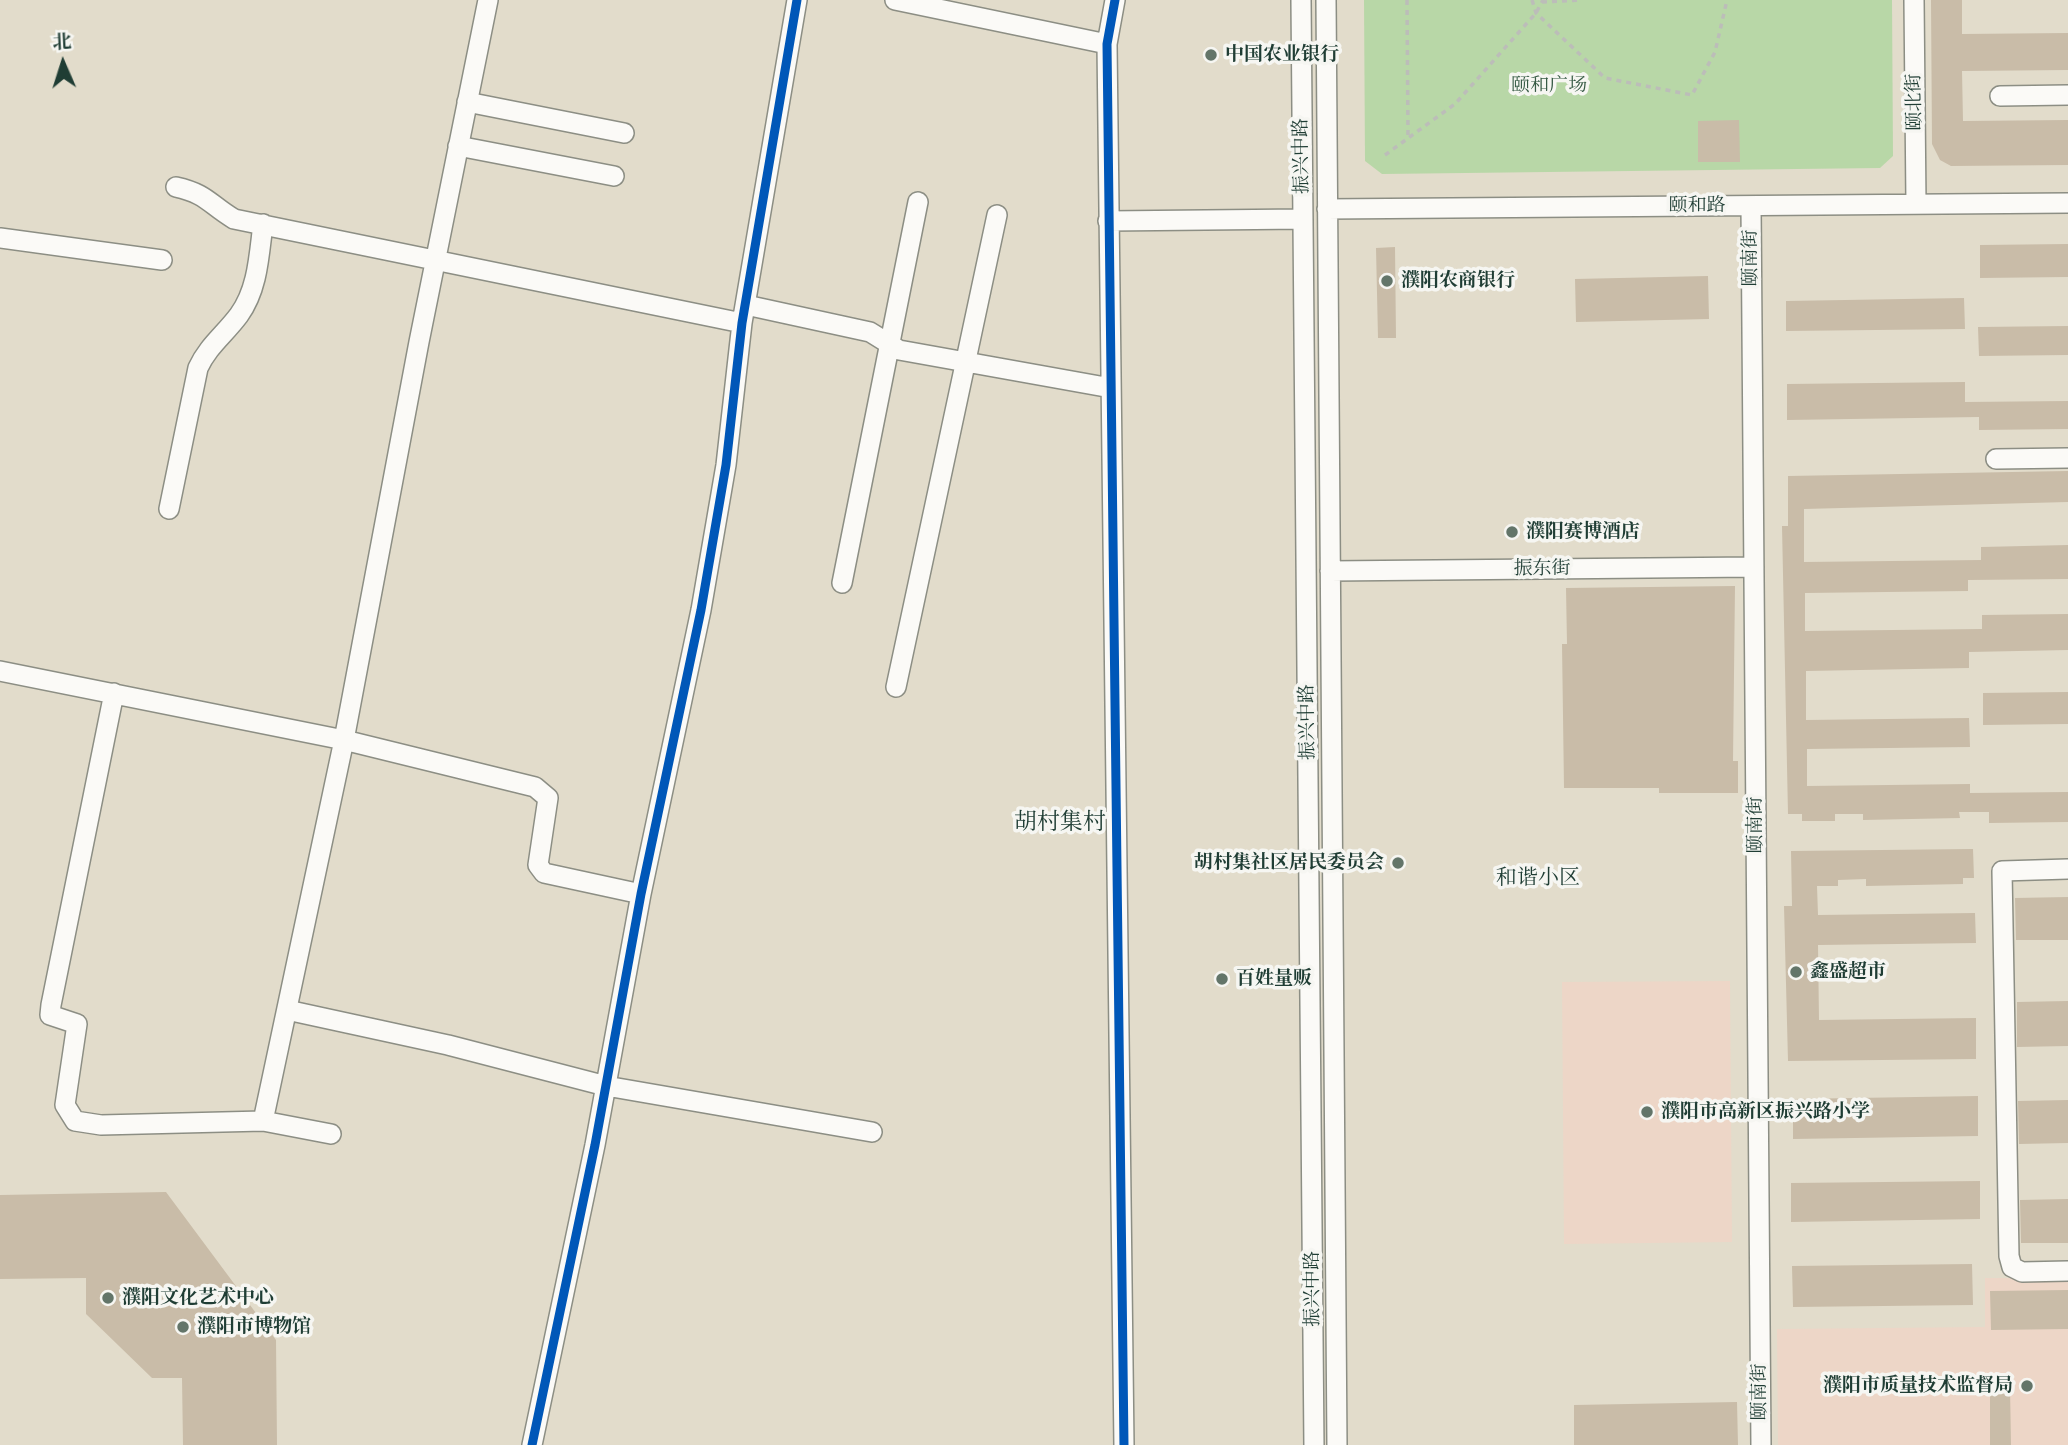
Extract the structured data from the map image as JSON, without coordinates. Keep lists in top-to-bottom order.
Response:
{
  "streets": {
    "street": [
      "颐北街",
      "振兴中路",
      "颐和路",
      "颐南街",
      "振东街"
    ]
  },
  "crossings": [
    ["颐北街", "颐和路"],
    ["振兴中路", "颐和路"],
    ["振兴中路", "振东街"],
    ["颐和路", "颐南街"],
    ["颐南街", "振东街"]
  ],
  "districts": ["胡村集村", "和谐小区"],
  "parks": ["颐和广场"],
  "places": [
    "中国农业银行",
    "濮阳农商银行",
    "濮阳赛博酒店",
    "胡村集社区居民委员会",
    "鑫盛超市",
    "百姓量贩",
    "濮阳市高新区振兴路小学",
    "濮阳文化艺术中心",
    "濮阳市博物馆",
    "濮阳市质量技术监督局"
  ],
  "north": "top"
}
